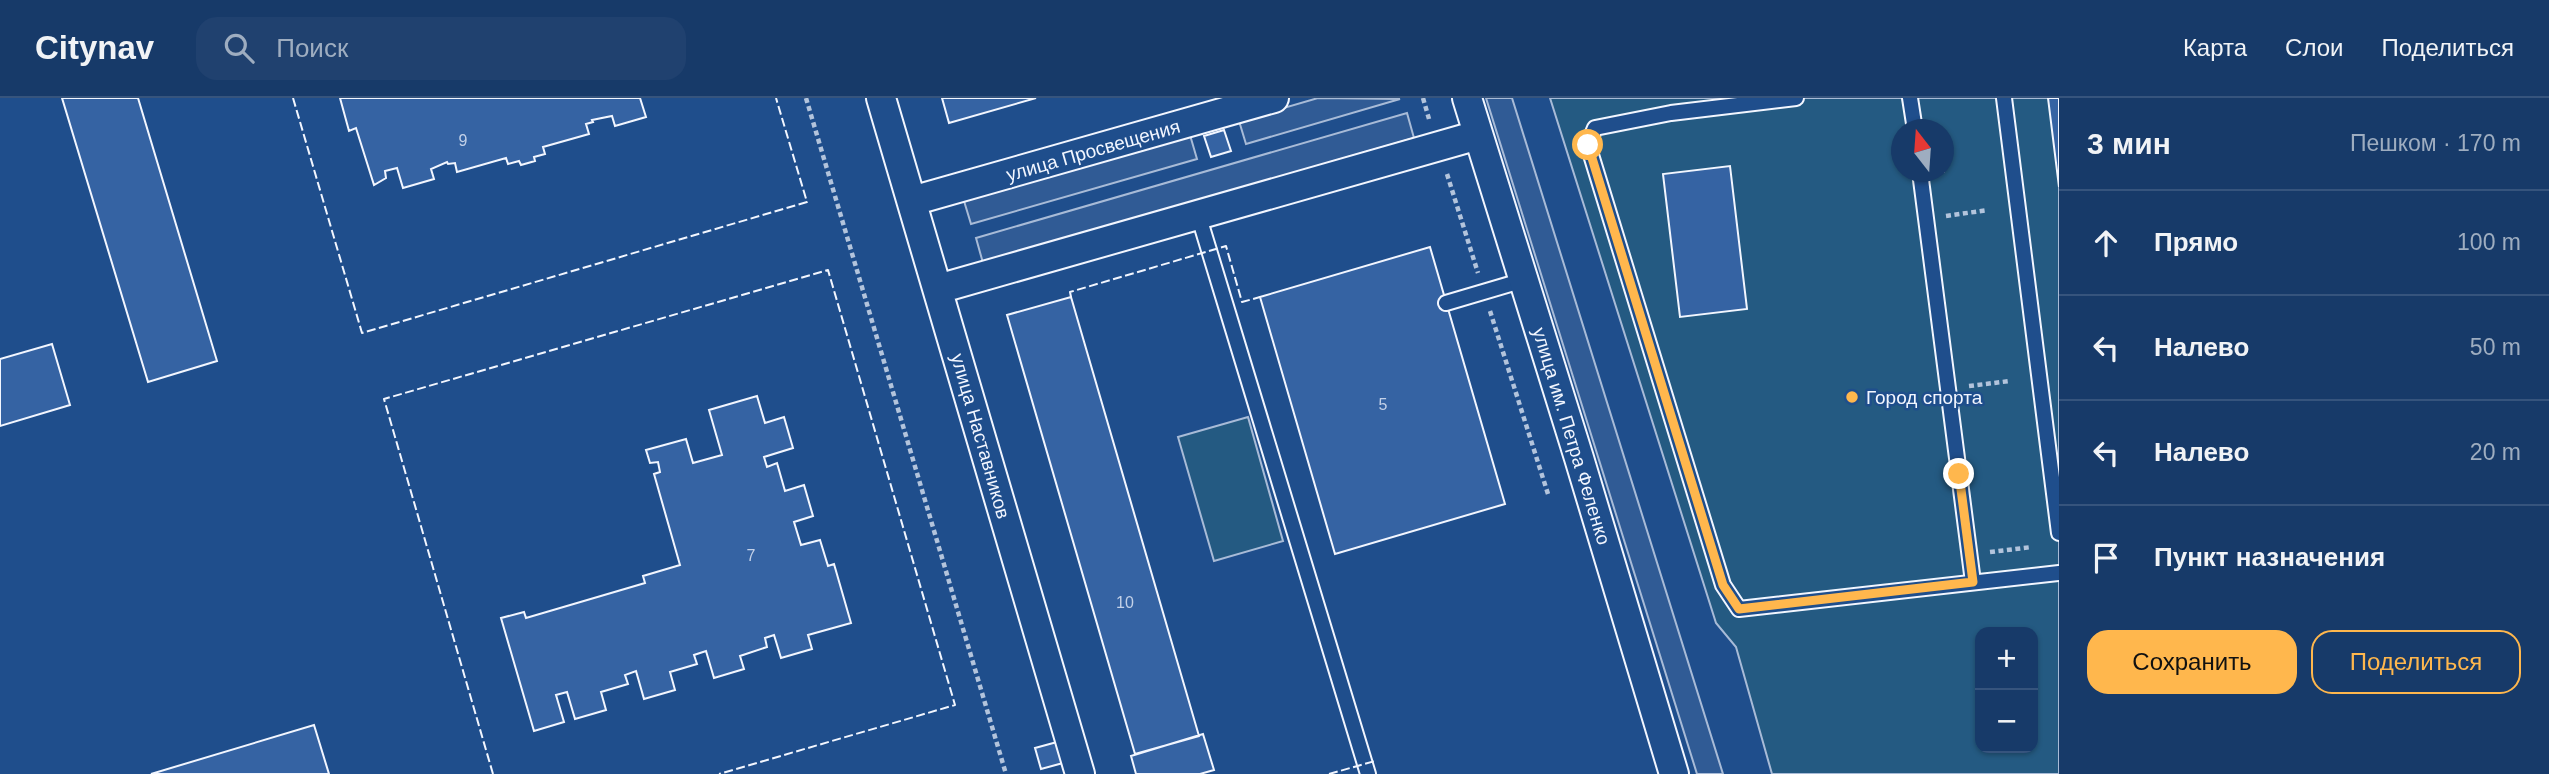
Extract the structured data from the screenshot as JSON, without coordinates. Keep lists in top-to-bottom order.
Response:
{
  "streets": {
    "street": ["улица Просвещения", "улица Наставников", "улица им. Петра Феленко"]
  },
  "crossings": [
    ["улица Просвещения", "улица Наставников"]
  ],
  "places": ["Город спорта"],
  "house_numbers": [
    "9",
    "5",
    "7",
    "10"
  ],
  "north": "top",
  "page": {
    "header": "Citynav",
    "search": "Поиск",
    "nav": ["Карта", "Слои", "Поделиться"],
    "heading": ["3 мин", "Пешком · 170 m"],
    "list": [
      ["Прямо", "100 m"],
      ["Налево", "50 m"],
      ["Налево", "20 m"],
      "Пункт назначения"
    ],
    "buttons": ["Сохранить", "Поделиться"],
    "map_buttons": ["+", "−"]
  }
}
